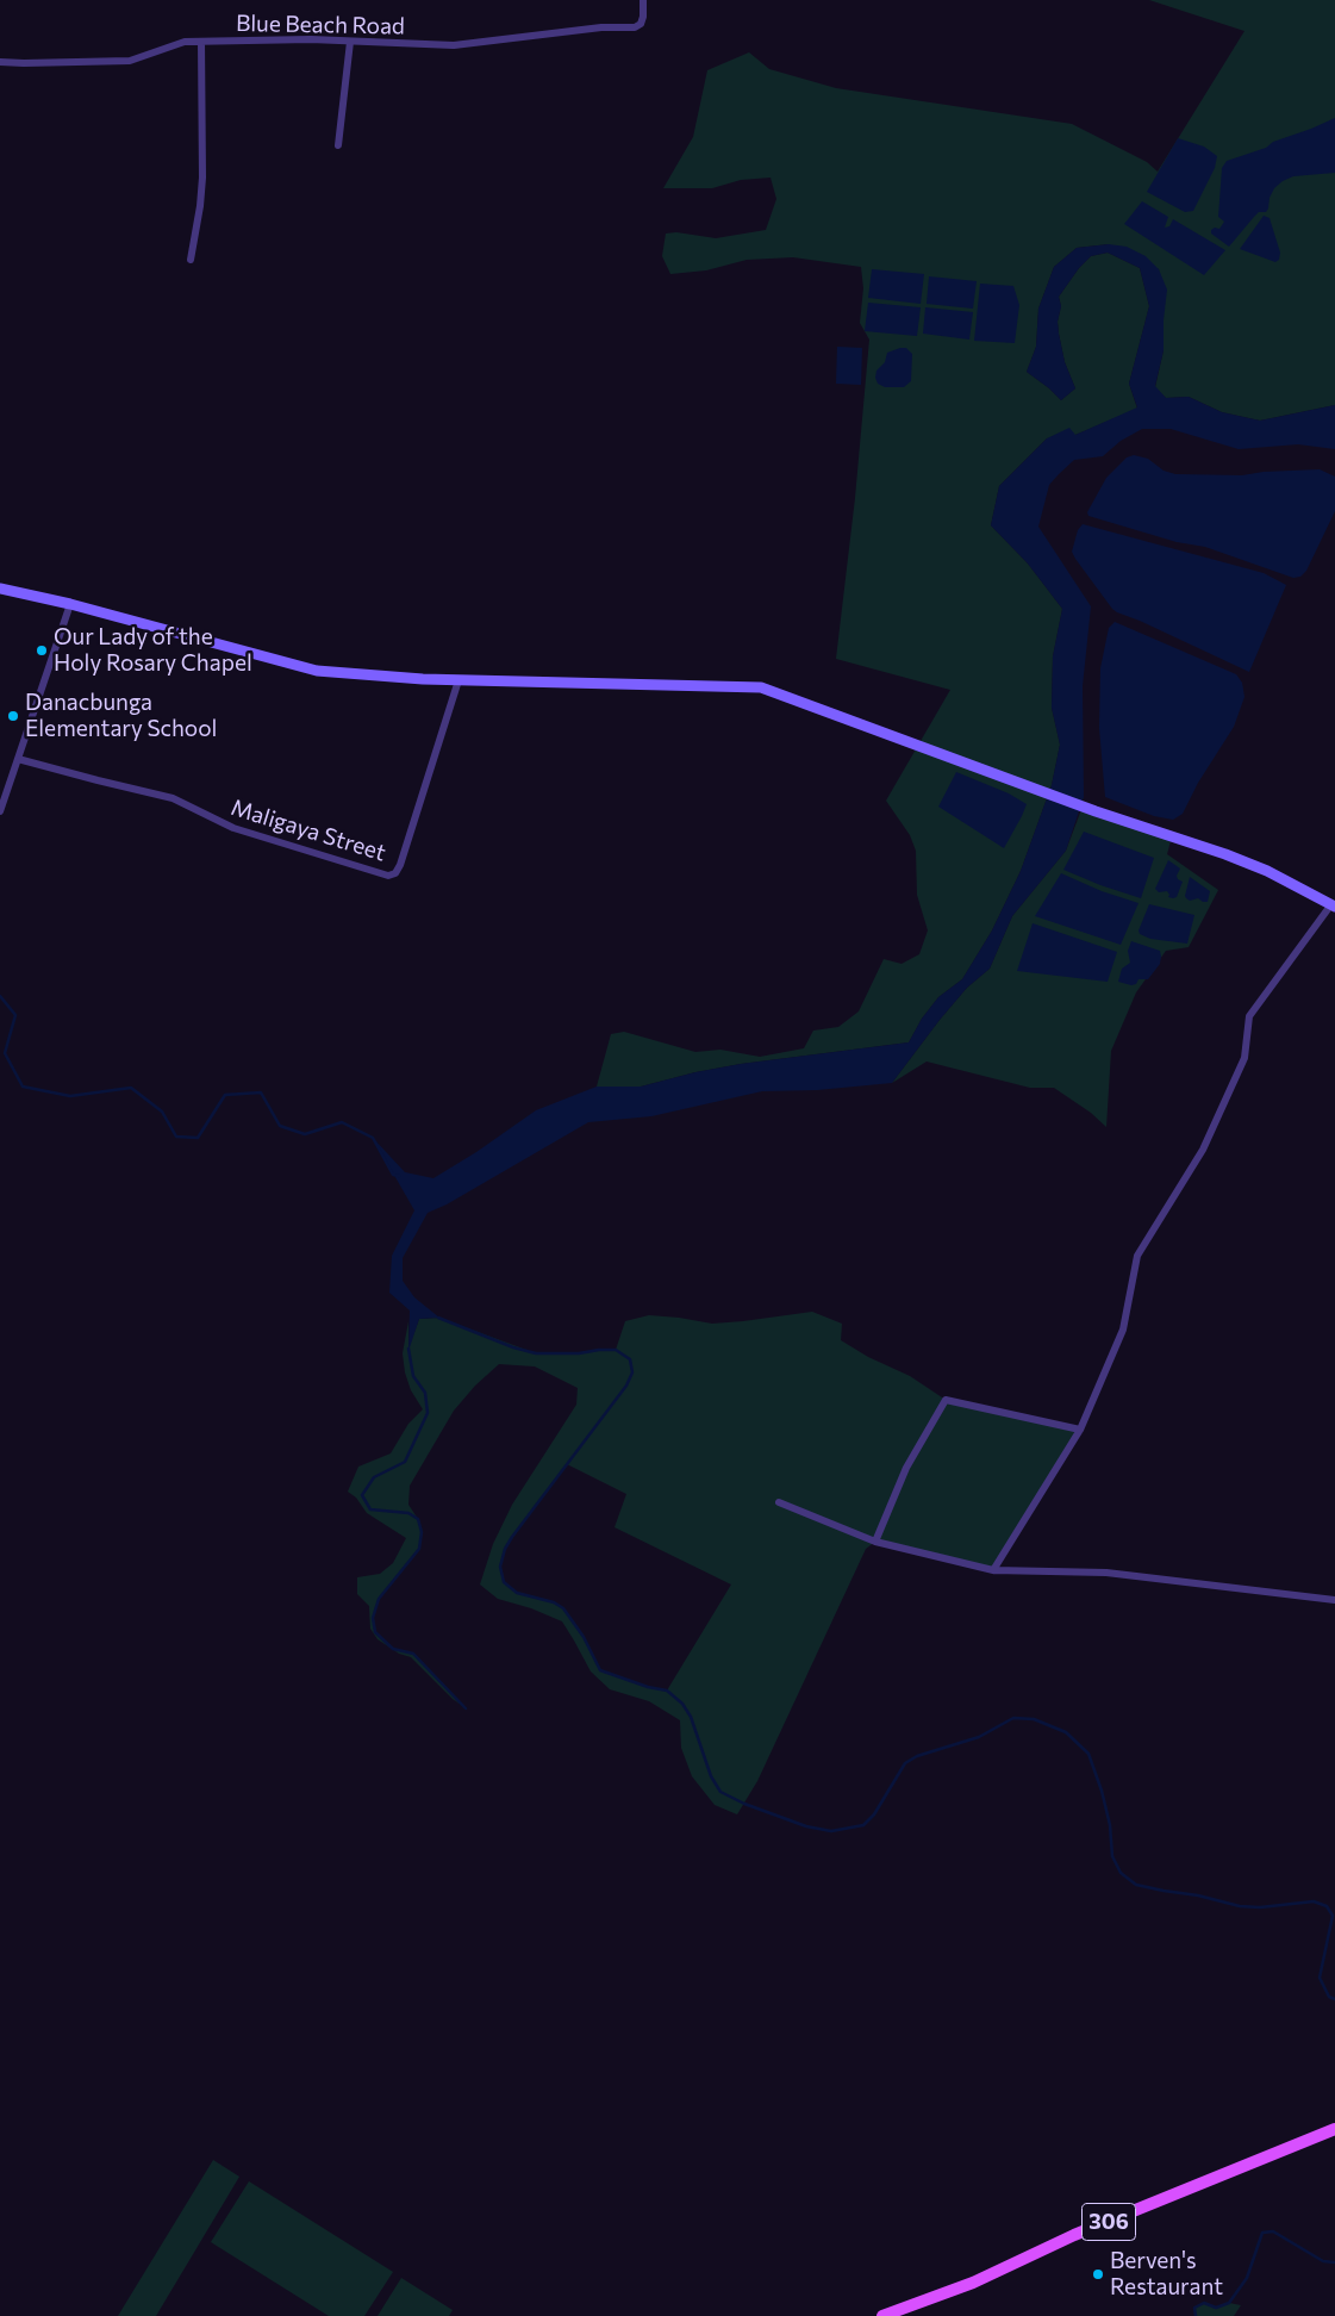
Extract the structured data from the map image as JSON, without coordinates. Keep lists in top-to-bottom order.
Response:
{
  "streets": {
    "main road": ["306"],
    "street": ["Blue Beach Road", "Maligaya Street"]
  },
  "places": ["Our Lady of the Holy Rosary Chapel", "Danacbunga Elementary School", "Berven's Restaurant"]
}
